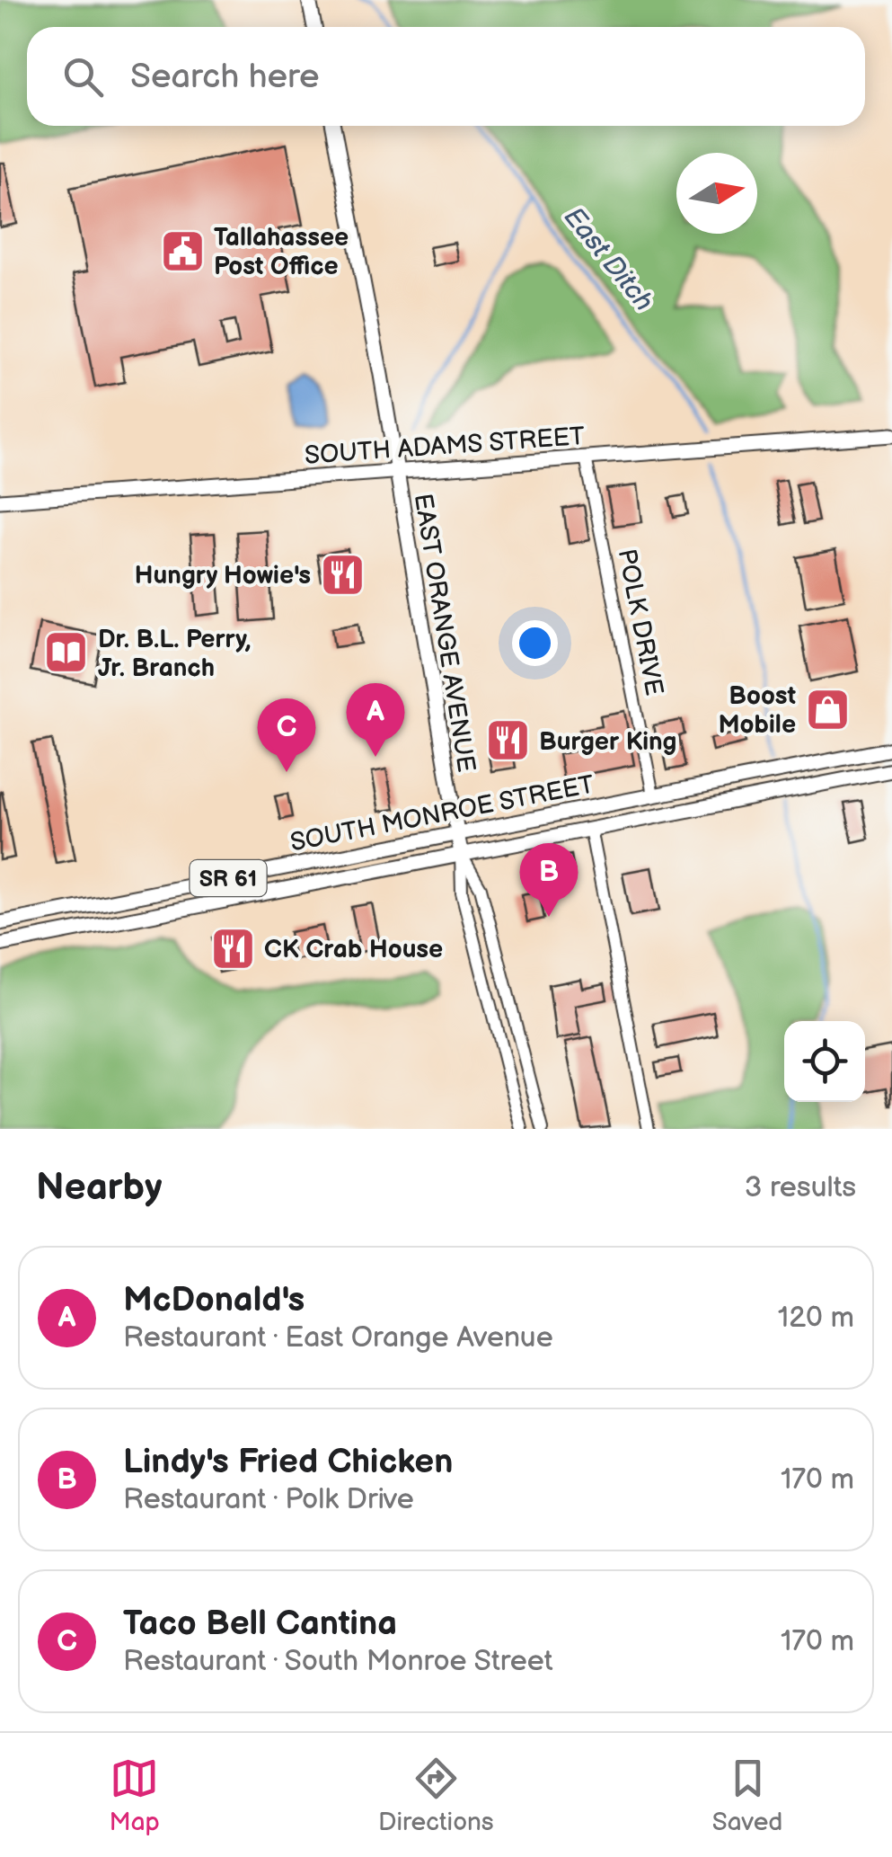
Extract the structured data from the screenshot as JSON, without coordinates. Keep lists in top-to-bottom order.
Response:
{
  "streets": {
    "main road": [
      "SOUTH ADAMS STREET",
      "EAST ORANGE AVENUE",
      "SOUTH MONROE STREET",
      "SR 61"
    ],
    "street": ["POLK DRIVE"]
  },
  "crossings": [
    ["SOUTH ADAMS STREET", "POLK DRIVE"],
    ["SOUTH ADAMS STREET", "EAST ORANGE AVENUE"],
    ["POLK DRIVE", "SOUTH MONROE STREET"],
    ["EAST ORANGE AVENUE", "SOUTH MONROE STREET"]
  ],
  "water": ["East Ditch"],
  "places": {
    "public building": ["Tallahassee Post Office"],
    "restaurant": ["Hungry Howie's", "Burger King", "CK Crab House"],
    "library": ["Dr. B.L. Perry, Jr. Branch"],
    "shop": ["Boost Mobile"]
  },
  "north": "right",
  "page": {
    "search": "Search here",
    "pins": ["A", "C", "B"],
    "heading": ["Nearby", "3 results"],
    "list": [
      {
        "mark": "A",
        "name": "McDonald's",
        "note": "Restaurant · East Orange Avenue",
        "value": "120 m"
      },
      {
        "mark": "B",
        "name": "Lindy's Fried Chicken",
        "note": "Restaurant · Polk Drive",
        "value": "170 m"
      },
      {
        "mark": "C",
        "name": "Taco Bell Cantina",
        "note": "Restaurant · South Monroe Street",
        "value": "170 m"
      }
    ],
    "nav": ["Map", "Directions", "Saved"]
  }
}
